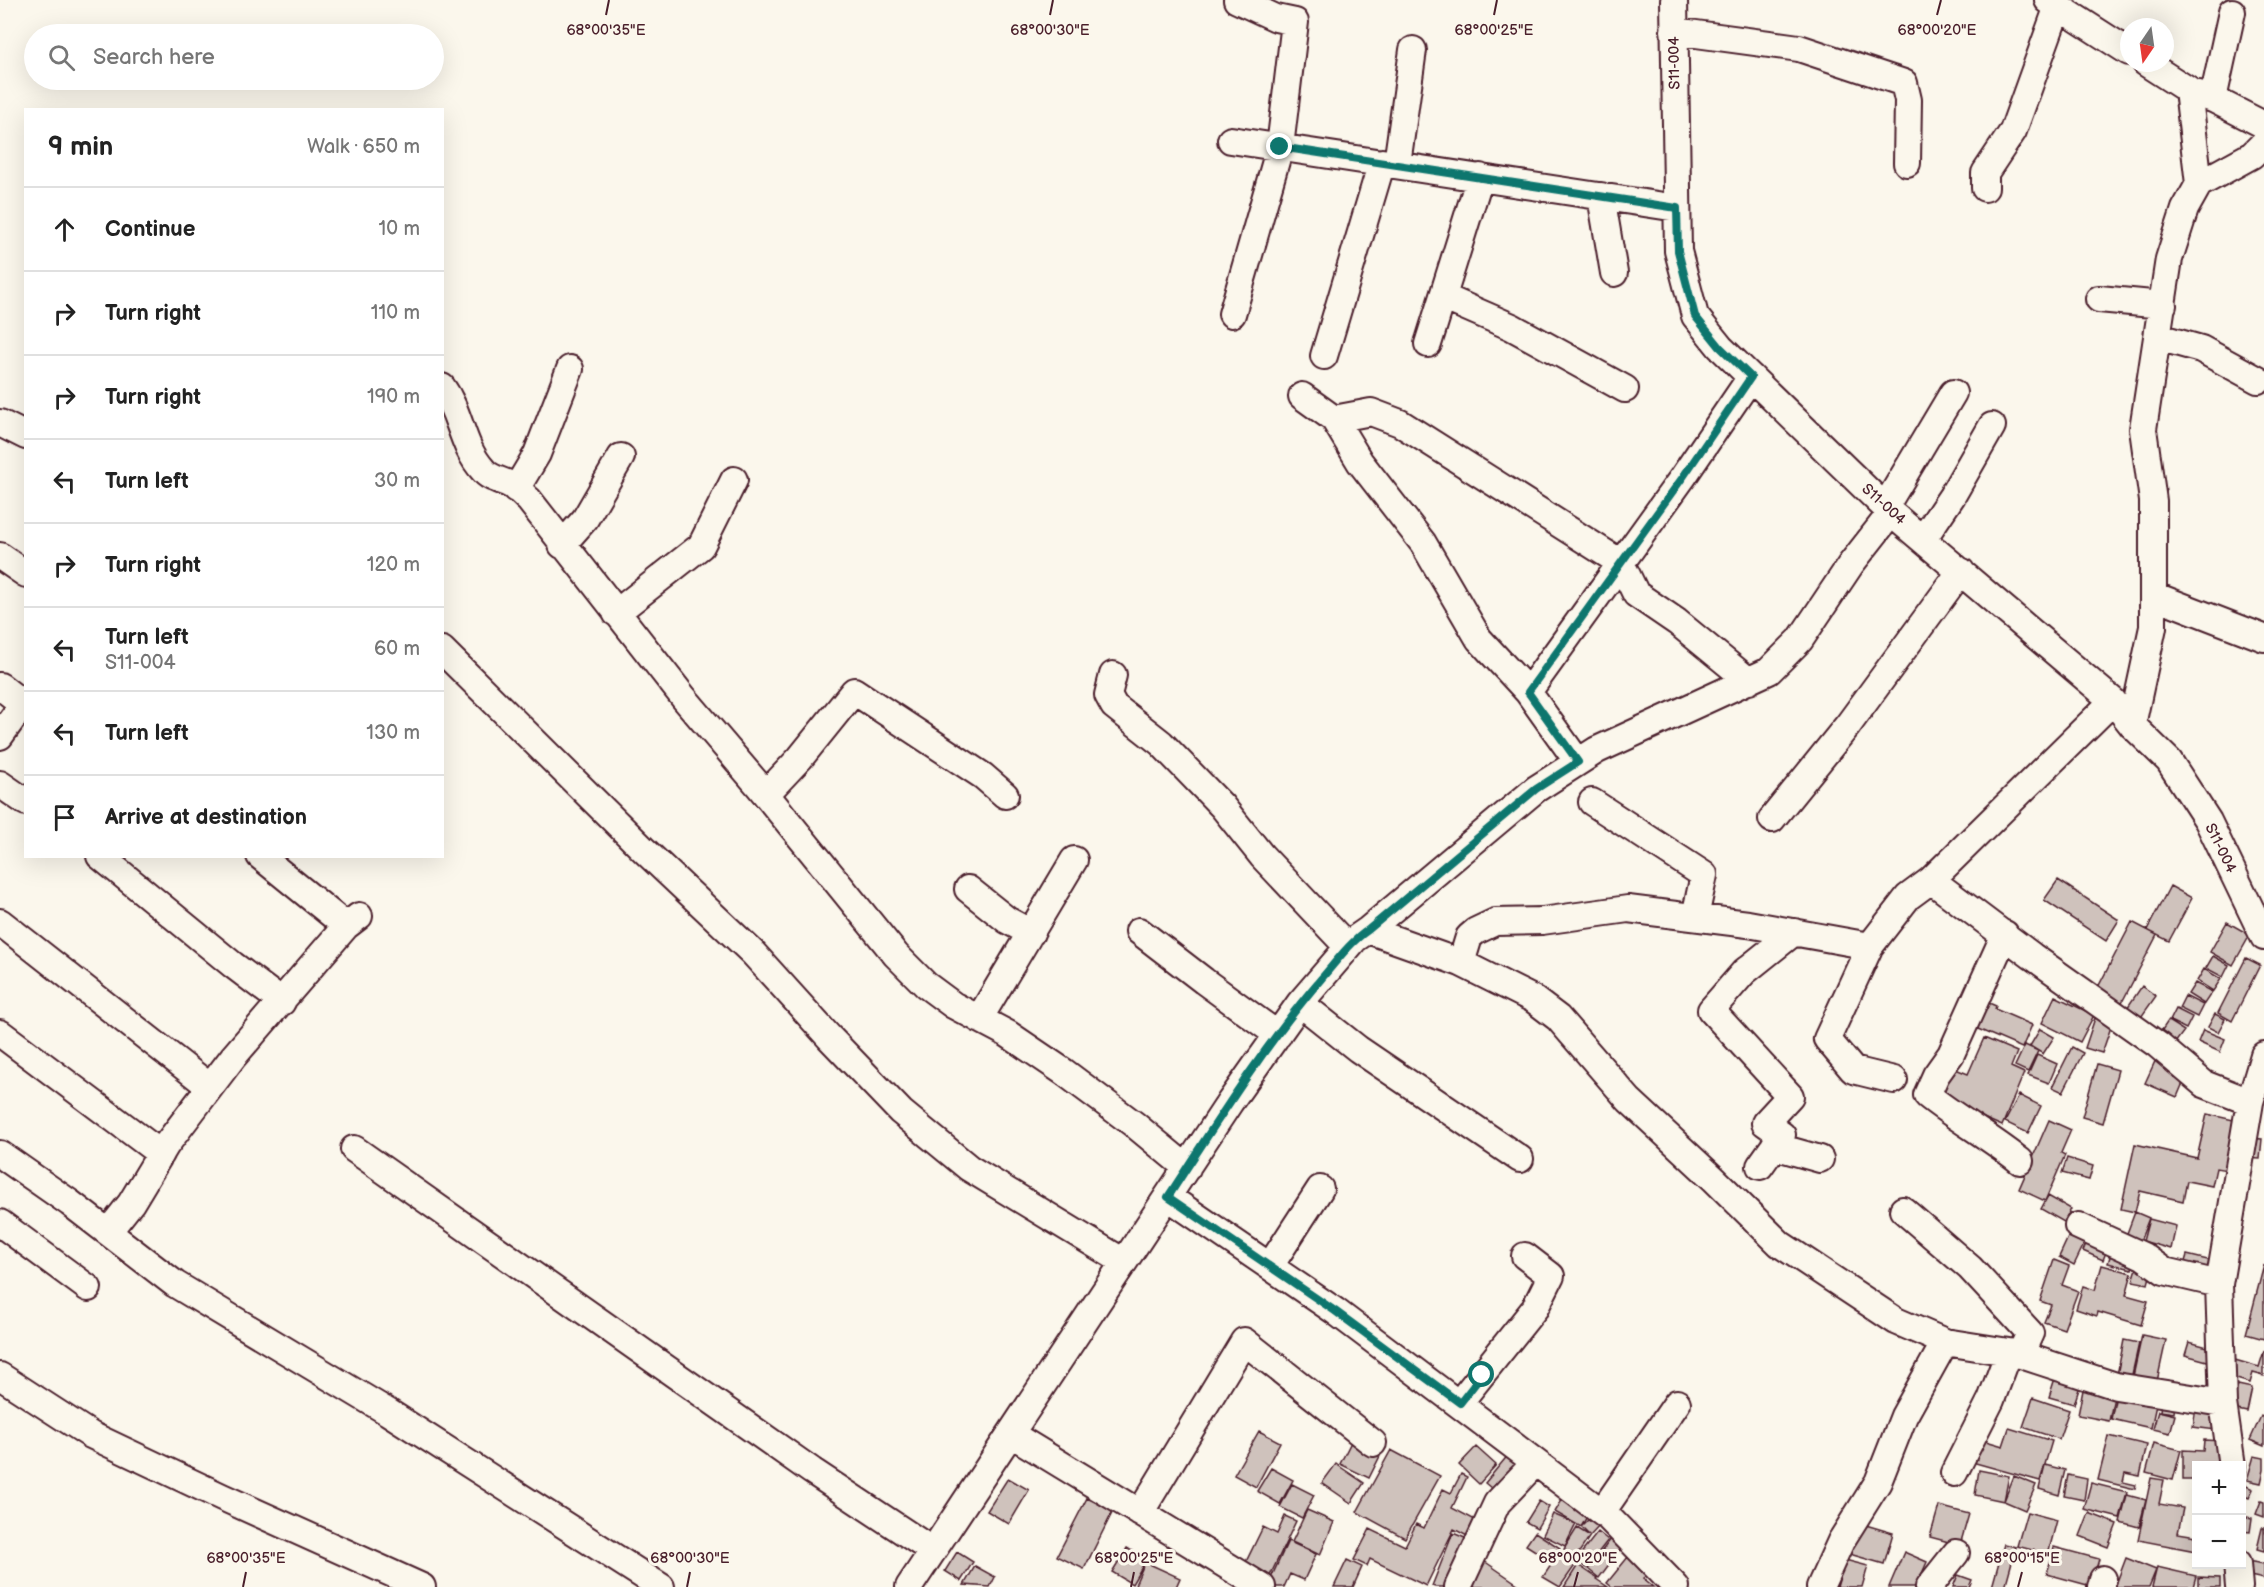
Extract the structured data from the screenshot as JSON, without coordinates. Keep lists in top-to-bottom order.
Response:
{
  "streets": {
    "street": ["S11-004"]
  },
  "north": "bottom",
  "page": {
    "search": "Search here",
    "heading": ["9 min", "Walk · 650 m"],
    "list": [
      ["Continue", "10 m"],
      ["Turn right", "110 m"],
      ["Turn right", "190 m"],
      ["Turn left", "30 m"],
      ["Turn right", "120 m"],
      ["Turn left", "S11-004", "60 m"],
      ["Turn left", "130 m"],
      "Arrive at destination"
    ],
    "map_buttons": ["+", "−"]
  },
  "coordinates": [
    "68°00'35\"E",
    "68°00'30\"E",
    "68°00'25\"E",
    "68°00'20\"E",
    "68°00'15\"E"
  ]
}
